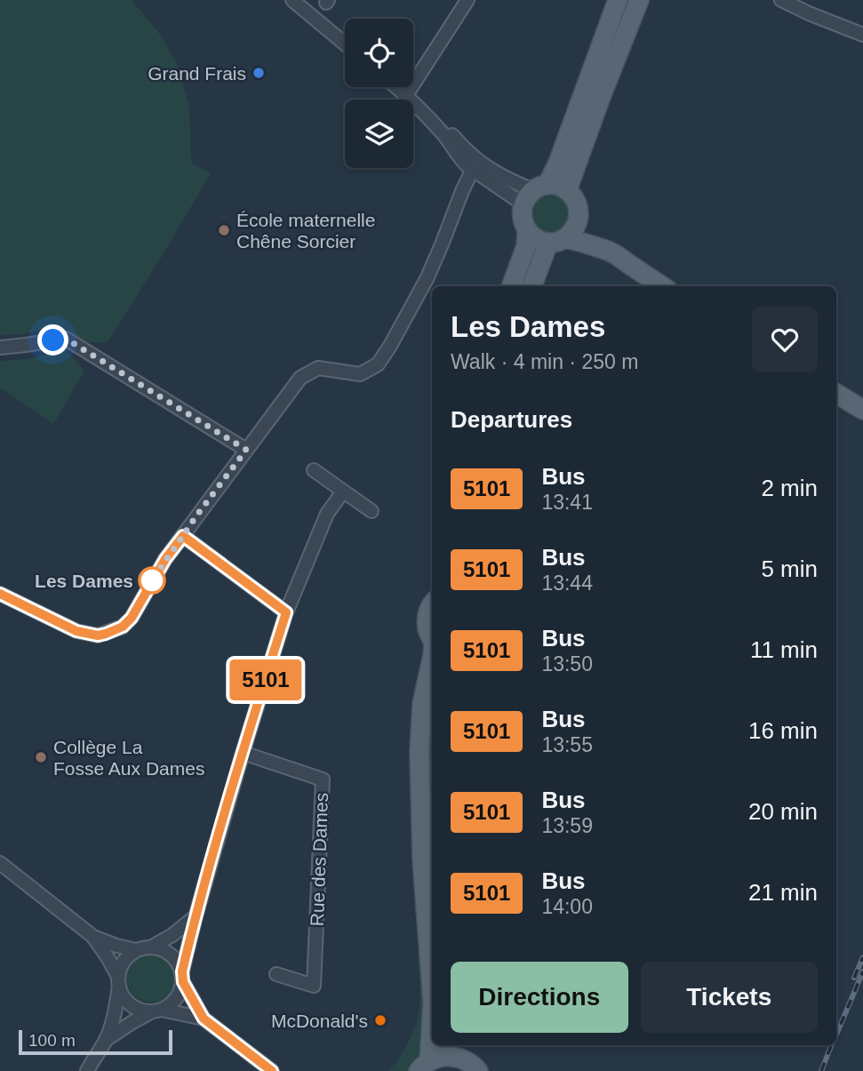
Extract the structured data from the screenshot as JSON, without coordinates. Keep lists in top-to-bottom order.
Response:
{
  "streets": {
    "street": ["Rue des Dames"]
  },
  "places": [
    "Grand Frais",
    "École maternelle Chêne Sorcier",
    "Les Dames",
    "Collège La Fosse Aux Dames",
    "McDonald's"
  ],
  "lines": ["bus line 5101"],
  "scale_bar": "100 m",
  "page": {
    "on_map": "5101",
    "heading": [
      ["Les Dames", "Walk · 4 min · 250 m"],
      "Departures"
    ],
    "list": [
      {
        "mark": "5101",
        "name": "Bus",
        "note": "13:41",
        "value": "2 min"
      },
      {
        "mark": "5101",
        "name": "Bus",
        "note": "13:44",
        "value": "5 min"
      },
      {
        "mark": "5101",
        "name": "Bus",
        "note": "13:50",
        "value": "11 min"
      },
      {
        "mark": "5101",
        "name": "Bus",
        "note": "13:55",
        "value": "16 min"
      },
      {
        "mark": "5101",
        "name": "Bus",
        "note": "13:59",
        "value": "20 min"
      },
      {
        "mark": "5101",
        "name": "Bus",
        "note": "14:00",
        "value": "21 min"
      }
    ],
    "buttons": ["Directions", "Tickets"],
    "scale": "100 m"
  }
}
